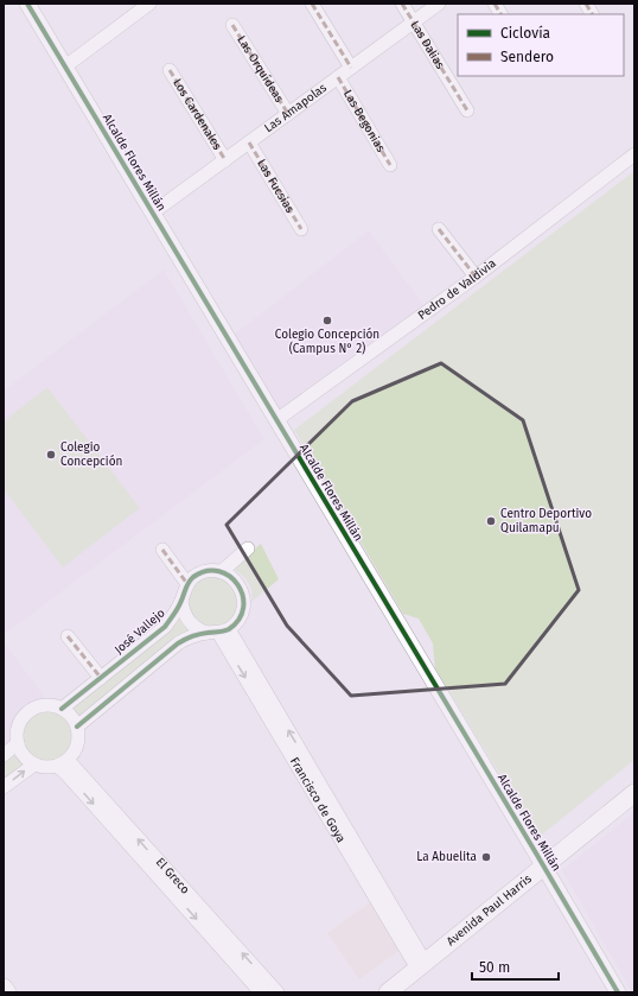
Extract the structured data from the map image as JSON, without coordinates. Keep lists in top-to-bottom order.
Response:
{
  "streets": {
    "main road": ["Avenida Paul Harris"],
    "street": [
      "Las Dalias",
      "Las Orquídeas",
      "Las Amapolas",
      "Los Cardenales",
      "Las Begonias",
      "Alcalde Flores Millán",
      "Las Fucsias",
      "Pedro de Valdivia",
      "José Vallejo",
      "Francisco de Goya",
      "El Greco"
    ]
  },
  "crossings": [
    ["Las Dalias", "Las Amapolas"],
    ["Las Orquídeas", "Las Amapolas"],
    ["Las Amapolas", "Los Cardenales"],
    ["Las Amapolas", "Las Begonias"],
    ["Las Amapolas", "Alcalde Flores Millán"],
    ["Las Amapolas", "Las Fucsias"],
    ["Alcalde Flores Millán", "Pedro de Valdivia"],
    ["Alcalde Flores Millán", "Avenida Paul Harris"],
    ["José Vallejo", "Francisco de Goya"],
    ["José Vallejo", "El Greco"],
    ["Francisco de Goya", "Avenida Paul Harris"]
  ],
  "places": [
    "Colegio Concepción (Campus N° 2)",
    "Colegio Concepción",
    "Centro Deportivo Quilamapu",
    "La Abuelita"
  ],
  "legend": ["Ciclovía", "Sendero"],
  "scale_bar": "50 m"
}
